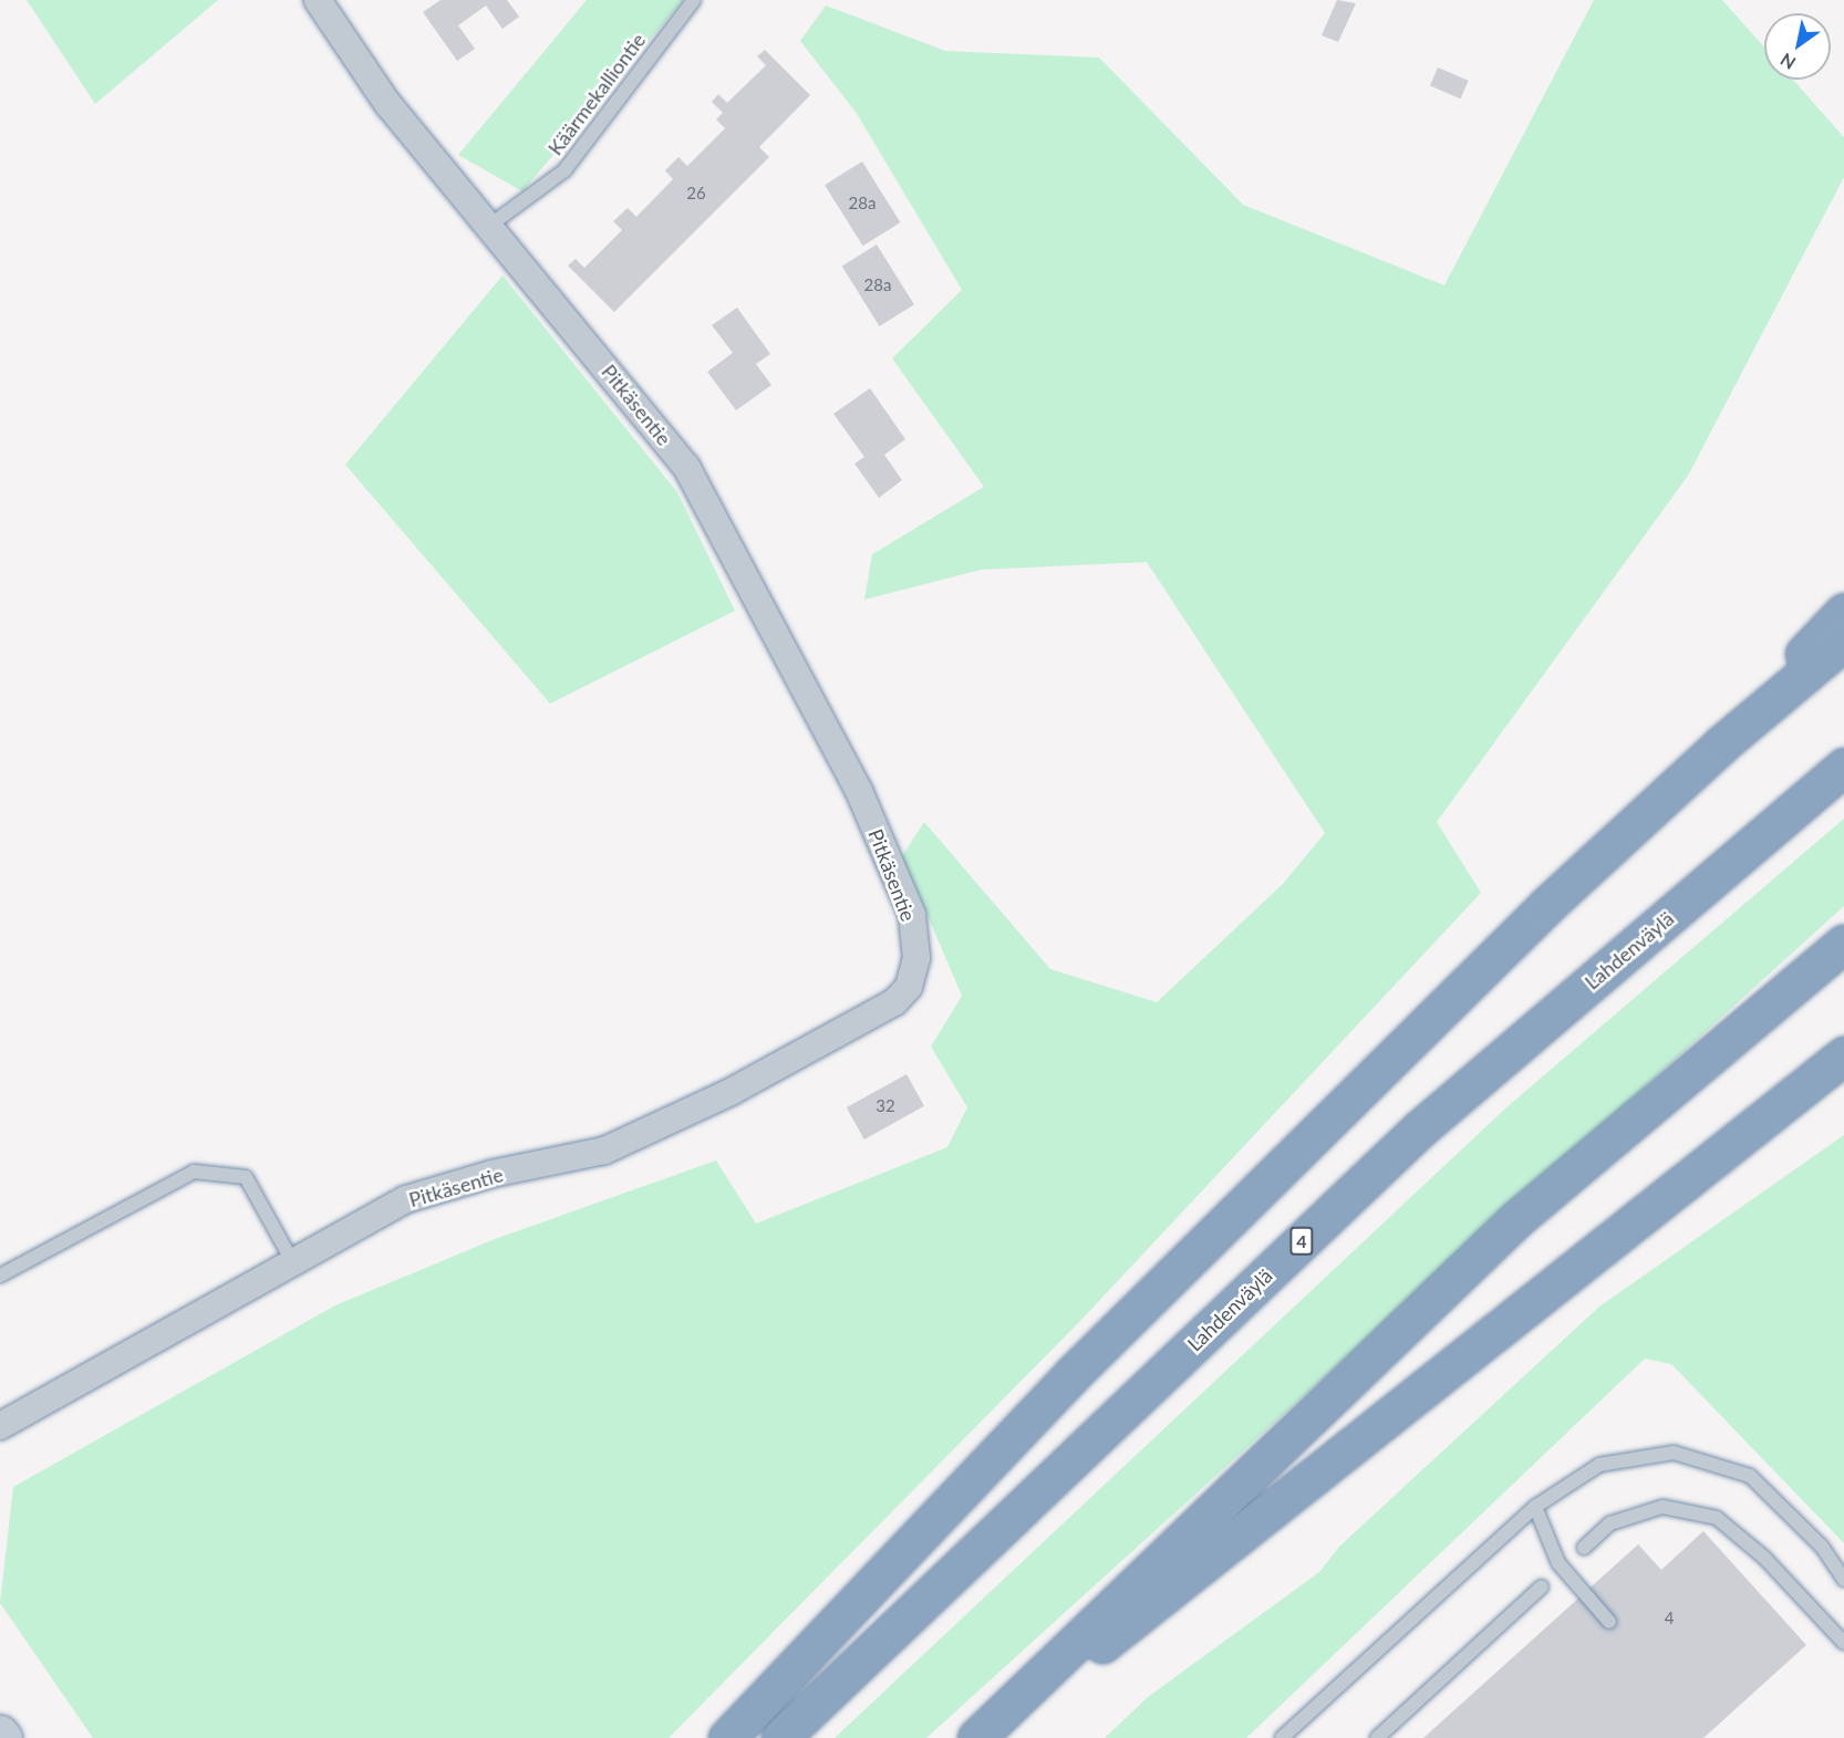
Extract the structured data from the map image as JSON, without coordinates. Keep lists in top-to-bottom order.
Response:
{
  "streets": {
    "highway": ["Lahdenväylä", "4"],
    "street": ["Pitkäsentie"],
    "lane": ["Käärmekalliontie"]
  },
  "crossings": [
    ["Käärmekalliontie", "Pitkäsentie"]
  ],
  "house_numbers": [
    "26",
    "28a",
    "28a",
    "32",
    "4"
  ],
  "north": "bottom left"
}
